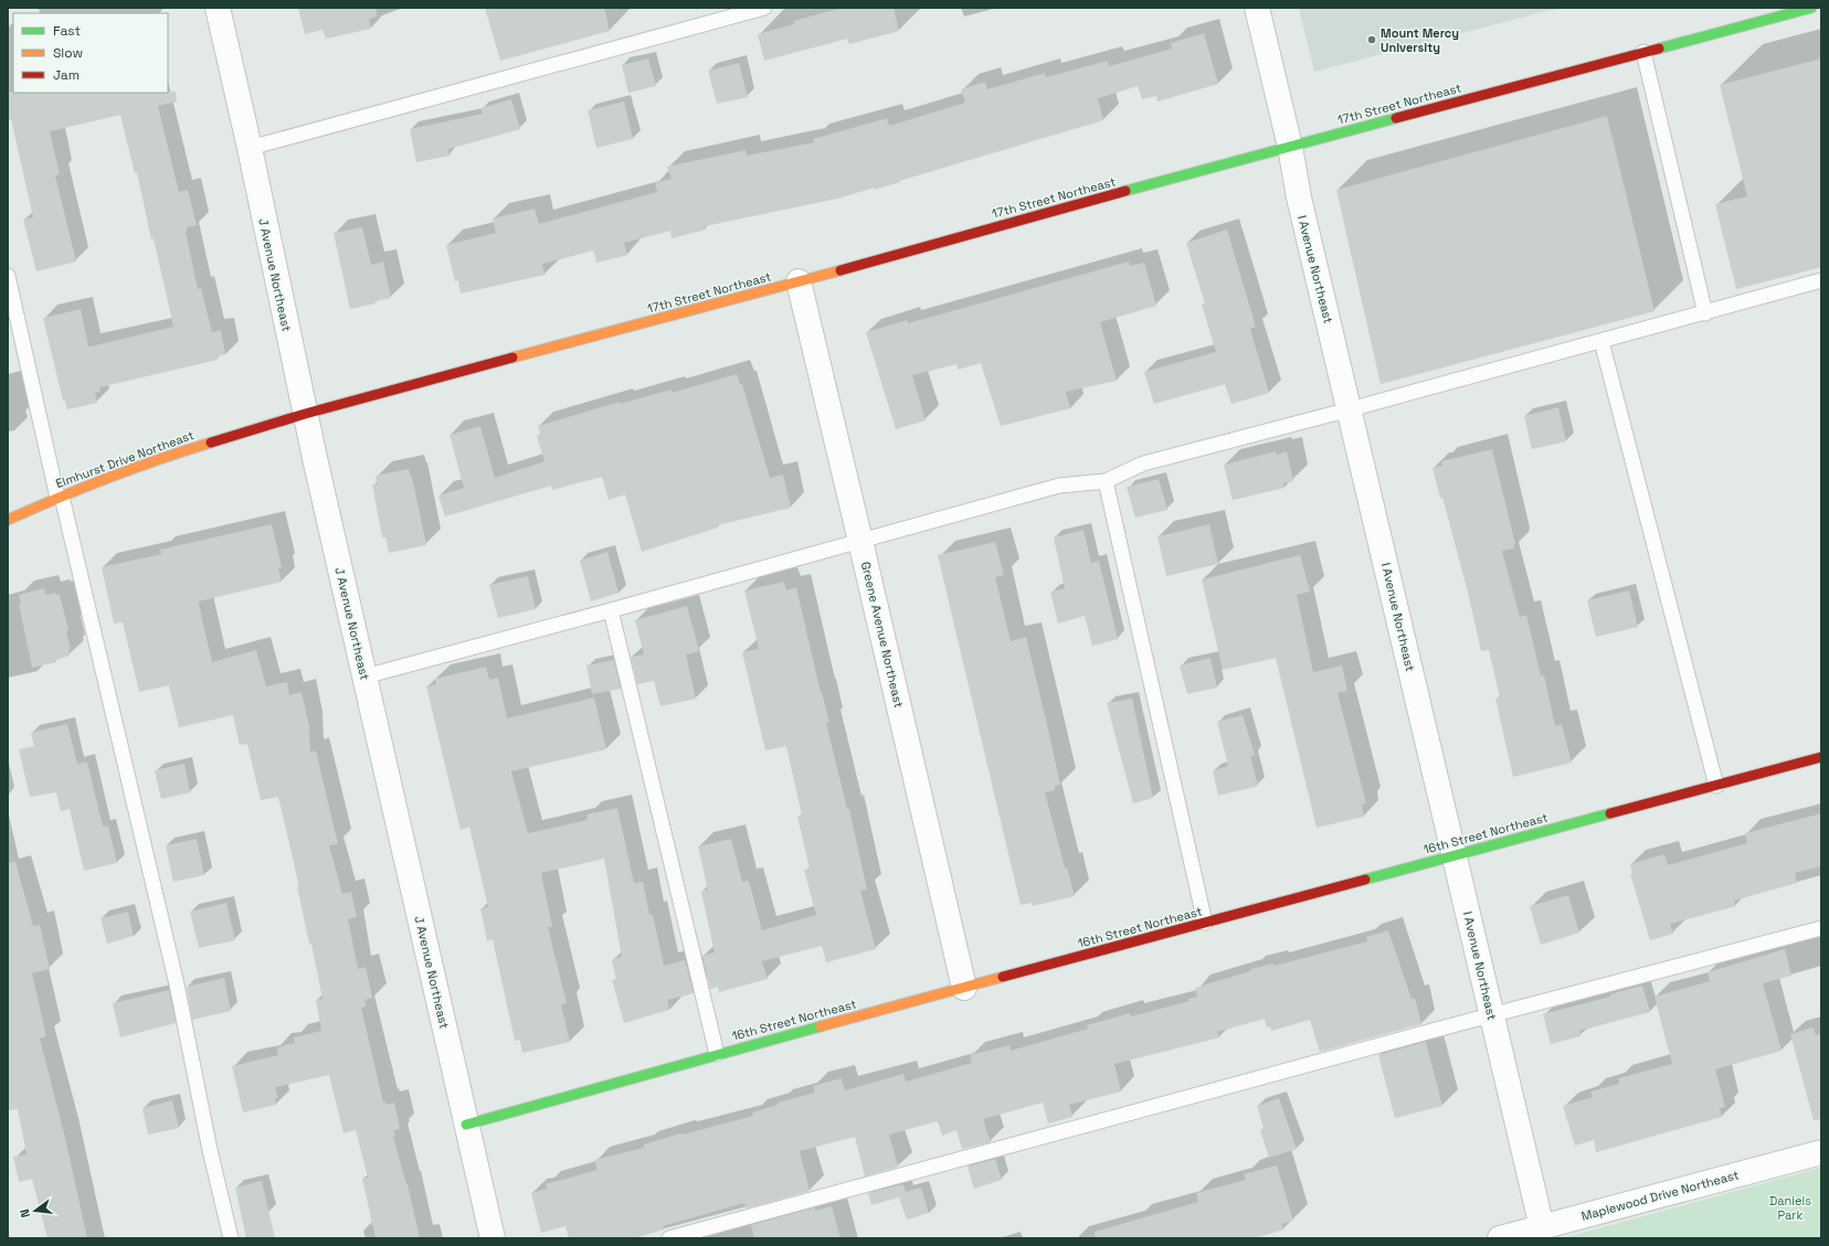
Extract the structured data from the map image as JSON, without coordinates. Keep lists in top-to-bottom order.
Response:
{
  "streets": {
    "street": [
      "17th Street Northeast",
      "I Avenue Northeast",
      "J Avenue Northeast",
      "Elmhurst Drive Northeast",
      "Greene Avenue Northeast",
      "16th Street Northeast",
      "Maplewood Drive Northeast"
    ]
  },
  "crossings": [
    ["17th Street Northeast", "I Avenue Northeast"],
    ["17th Street Northeast", "J Avenue Northeast"],
    ["17th Street Northeast", "Elmhurst Drive Northeast"],
    ["17th Street Northeast", "Greene Avenue Northeast"],
    ["I Avenue Northeast", "16th Street Northeast"],
    ["I Avenue Northeast", "Maplewood Drive Northeast"],
    ["J Avenue Northeast", "Elmhurst Drive Northeast"],
    ["J Avenue Northeast", "16th Street Northeast"],
    ["Greene Avenue Northeast", "16th Street Northeast"]
  ],
  "parks": ["Daniels Park"],
  "places": ["Mount Mercy University"],
  "legend": ["Fast", "Slow", "Jam"],
  "north": "left"
}
